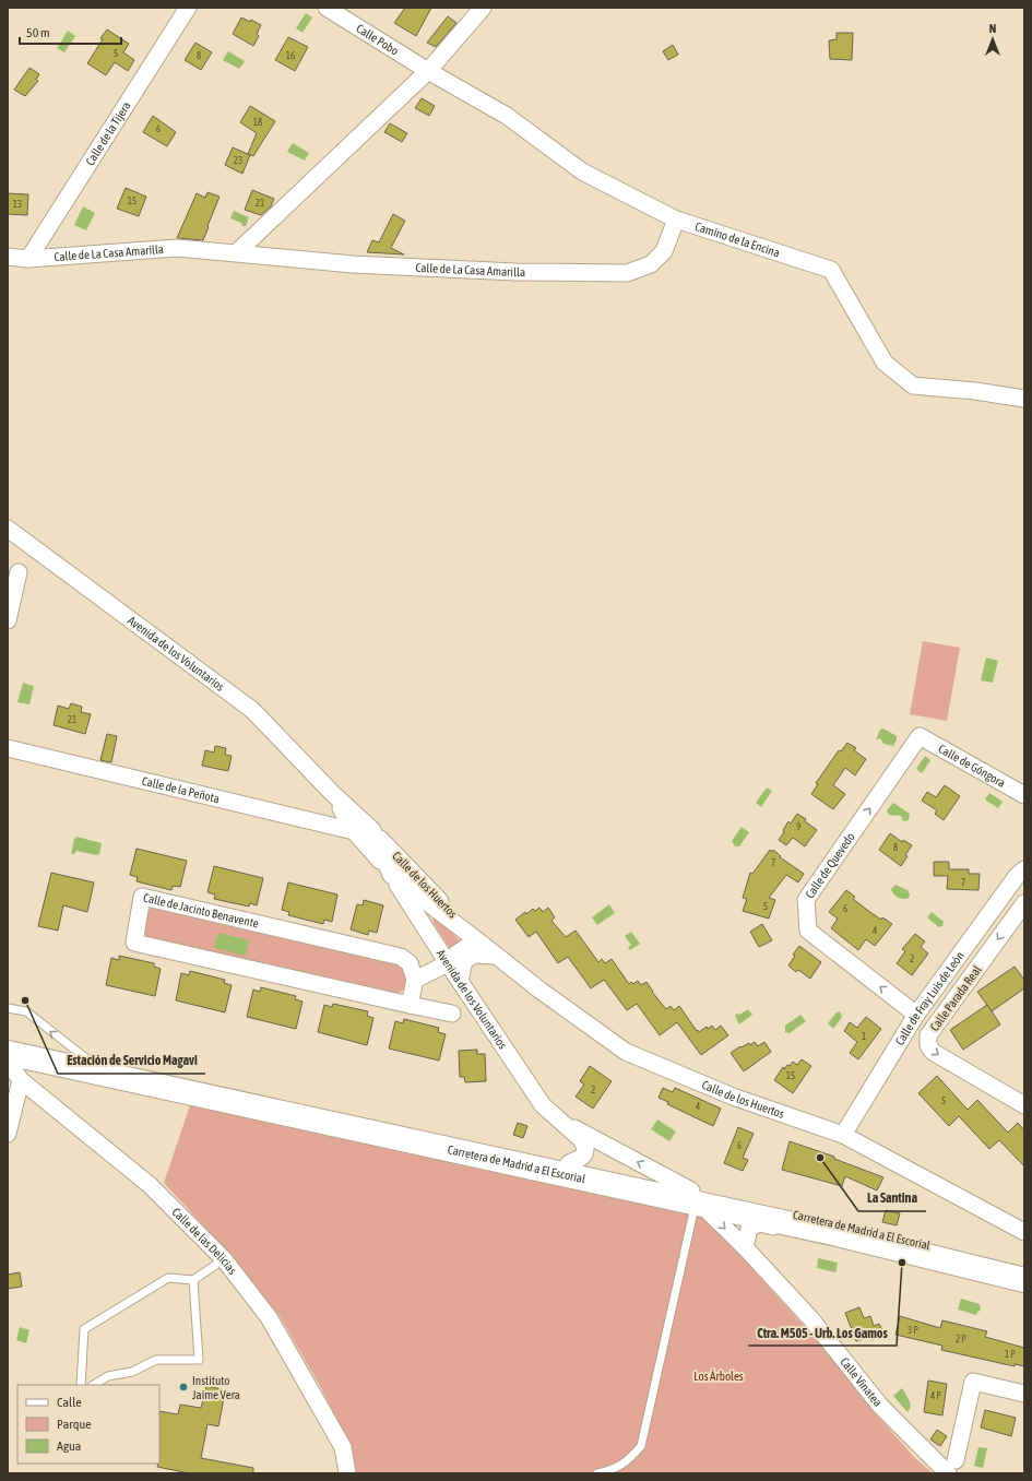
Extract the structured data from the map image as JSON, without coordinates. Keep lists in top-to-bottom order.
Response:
{
  "streets": {
    "highway": ["Carretera de Madrid a El Escorial"],
    "street": [
      "Calle Pobo",
      "Calle de la Tijera",
      "Camino de la Encina",
      "Calle de La Casa Amarilla",
      "Avenida de los Voluntarios",
      "Calle de Góngora",
      "Calle de la Peñota",
      "Calle de Quevedo",
      "Calle de los Huertos",
      "Calle de Jacinto Benavente",
      "Calle Parada Real",
      "Calle de Fray Luis de León",
      "Calle de las Delicias",
      "Calle Vinatea"
    ]
  },
  "crossings": [
    ["Calle Pobo", "Camino de la Encina"],
    ["Calle de la Tijera", "Calle de La Casa Amarilla"],
    ["Camino de la Encina", "Calle de La Casa Amarilla"],
    ["Avenida de los Voluntarios", "Calle de la Peñota"],
    ["Avenida de los Voluntarios", "Calle de los Huertos"],
    ["Avenida de los Voluntarios", "Carretera de Madrid a El Escorial"],
    ["Avenida de los Voluntarios", "Calle Vinatea"],
    ["Calle de Góngora", "Calle de Quevedo"],
    ["Calle de Quevedo", "Calle de Fray Luis de León"],
    ["Calle de los Huertos", "Calle de Fray Luis de León"],
    ["Carretera de Madrid a El Escorial", "Calle de las Delicias"],
    ["Carretera de Madrid a El Escorial", "Calle Vinatea"]
  ],
  "parks": ["Los Árboles"],
  "places": [
    "Estación de Servicio Magavi",
    "La Santina",
    "Ctra. M505 - Urb. Los Gamos",
    "Instituto Jaime Vera"
  ],
  "house_numbers": [
    "5",
    "8",
    "16",
    "18",
    "6",
    "23",
    "15",
    "21",
    "13",
    "21",
    "9",
    "8",
    "7",
    "7",
    "5",
    "6",
    "4",
    "2",
    "1",
    "15",
    "2",
    "5",
    "4",
    "6",
    "3 P",
    "2 P",
    "1 P",
    "4 P"
  ],
  "legend": ["Calle", "Parque", "Agua"],
  "scale_bar": "50 m",
  "north": "top"
}
